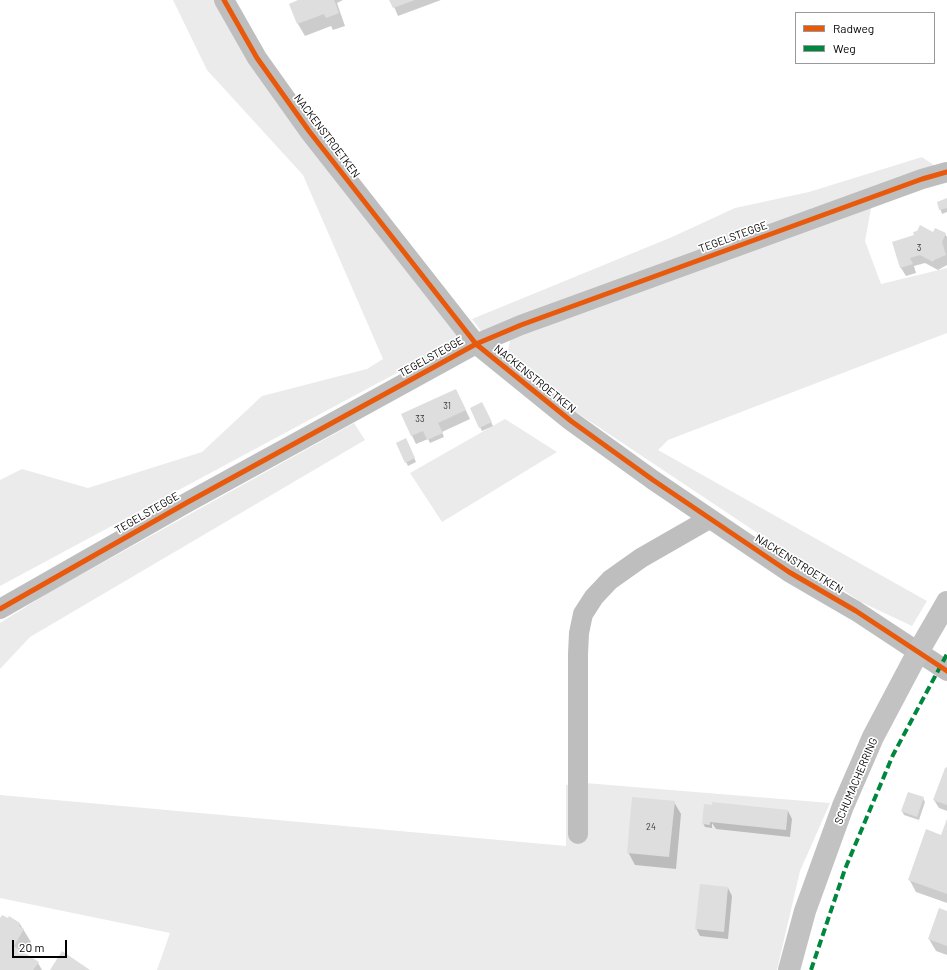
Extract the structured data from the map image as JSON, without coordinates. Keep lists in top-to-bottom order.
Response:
{
  "streets": {
    "main road": ["SCHUMACHERRING"],
    "street": ["NACKENSTROETKEN", "TEGELSTEGGE"]
  },
  "crossings": [
    ["NACKENSTROETKEN", "TEGELSTEGGE"],
    ["NACKENSTROETKEN", "SCHUMACHERRING"]
  ],
  "house_numbers": [
    "3",
    "31",
    "33",
    "24"
  ],
  "legend": ["Radweg", "Weg"],
  "scale_bar": "20 m"
}
